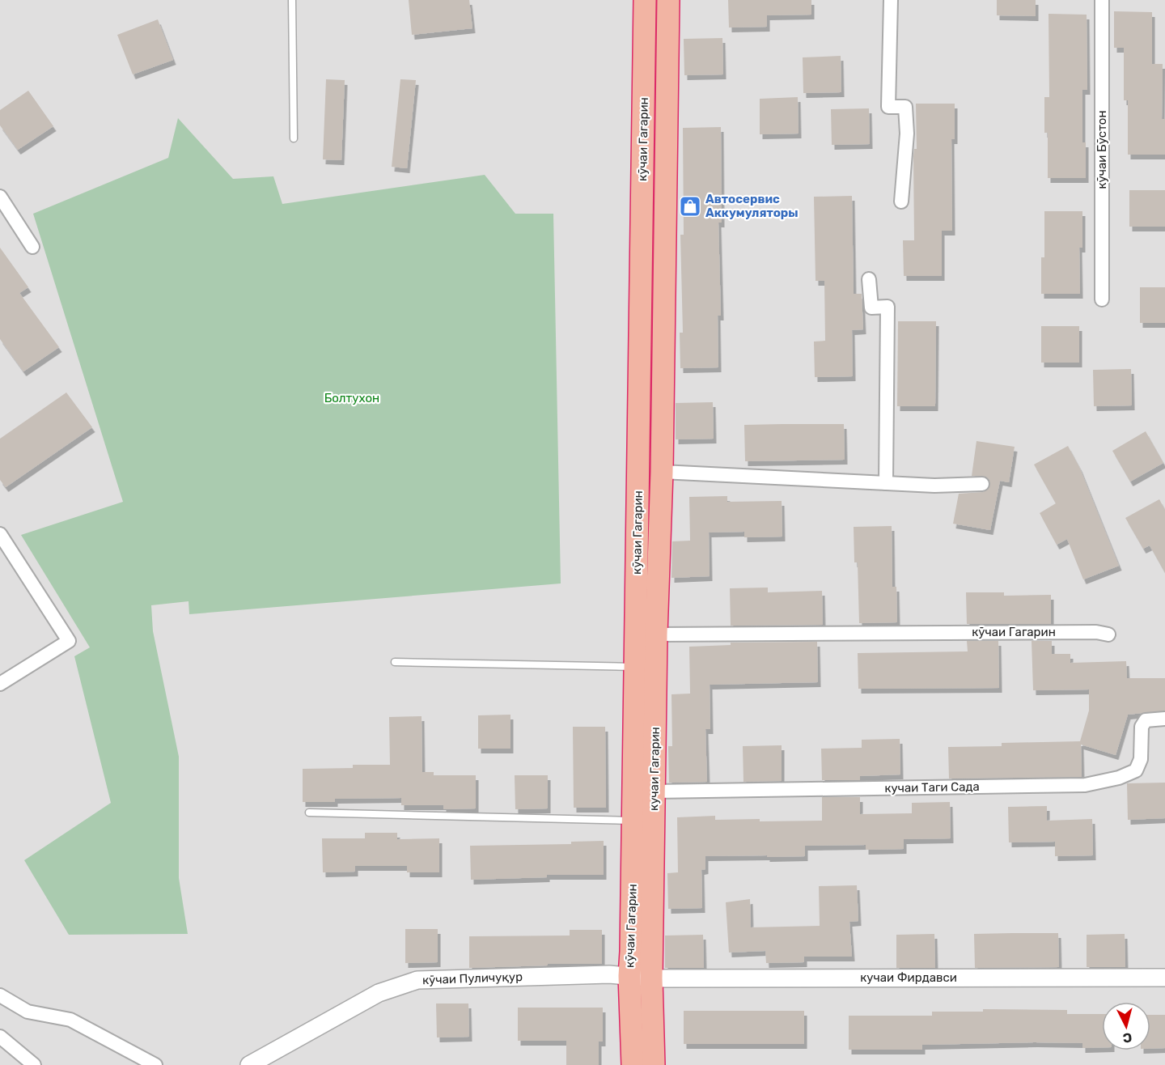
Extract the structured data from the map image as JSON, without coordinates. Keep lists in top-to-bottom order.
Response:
{
  "streets": {
    "highway": ["кӯчаи Гагарин", "кучаи Гагарин"],
    "street": [
      "кӯчаи Бӯстон",
      "кучаи Таги Сада",
      "кучаи Фирдавси",
      "кӯчаи Пуличуқур"
    ]
  },
  "crossings": [
    ["кӯчаи Гагарин", "кучаи Гагарин"],
    ["кӯчаи Гагарин", "кӯчаи Пуличуқур"],
    ["кучаи Гагарин", "кучаи Таги Сада"],
    ["кучаи Гагарин", "кучаи Фирдавси"],
    ["кучаи Гагарин", "кӯчаи Пуличуқур"],
    ["кучаи Фирдавси", "кӯчаи Пуличуқур"]
  ],
  "parks": ["Болтухон"],
  "places": {
    "shop": ["Автосервис Аккумуляторы"]
  },
  "north": "bottom"
}
